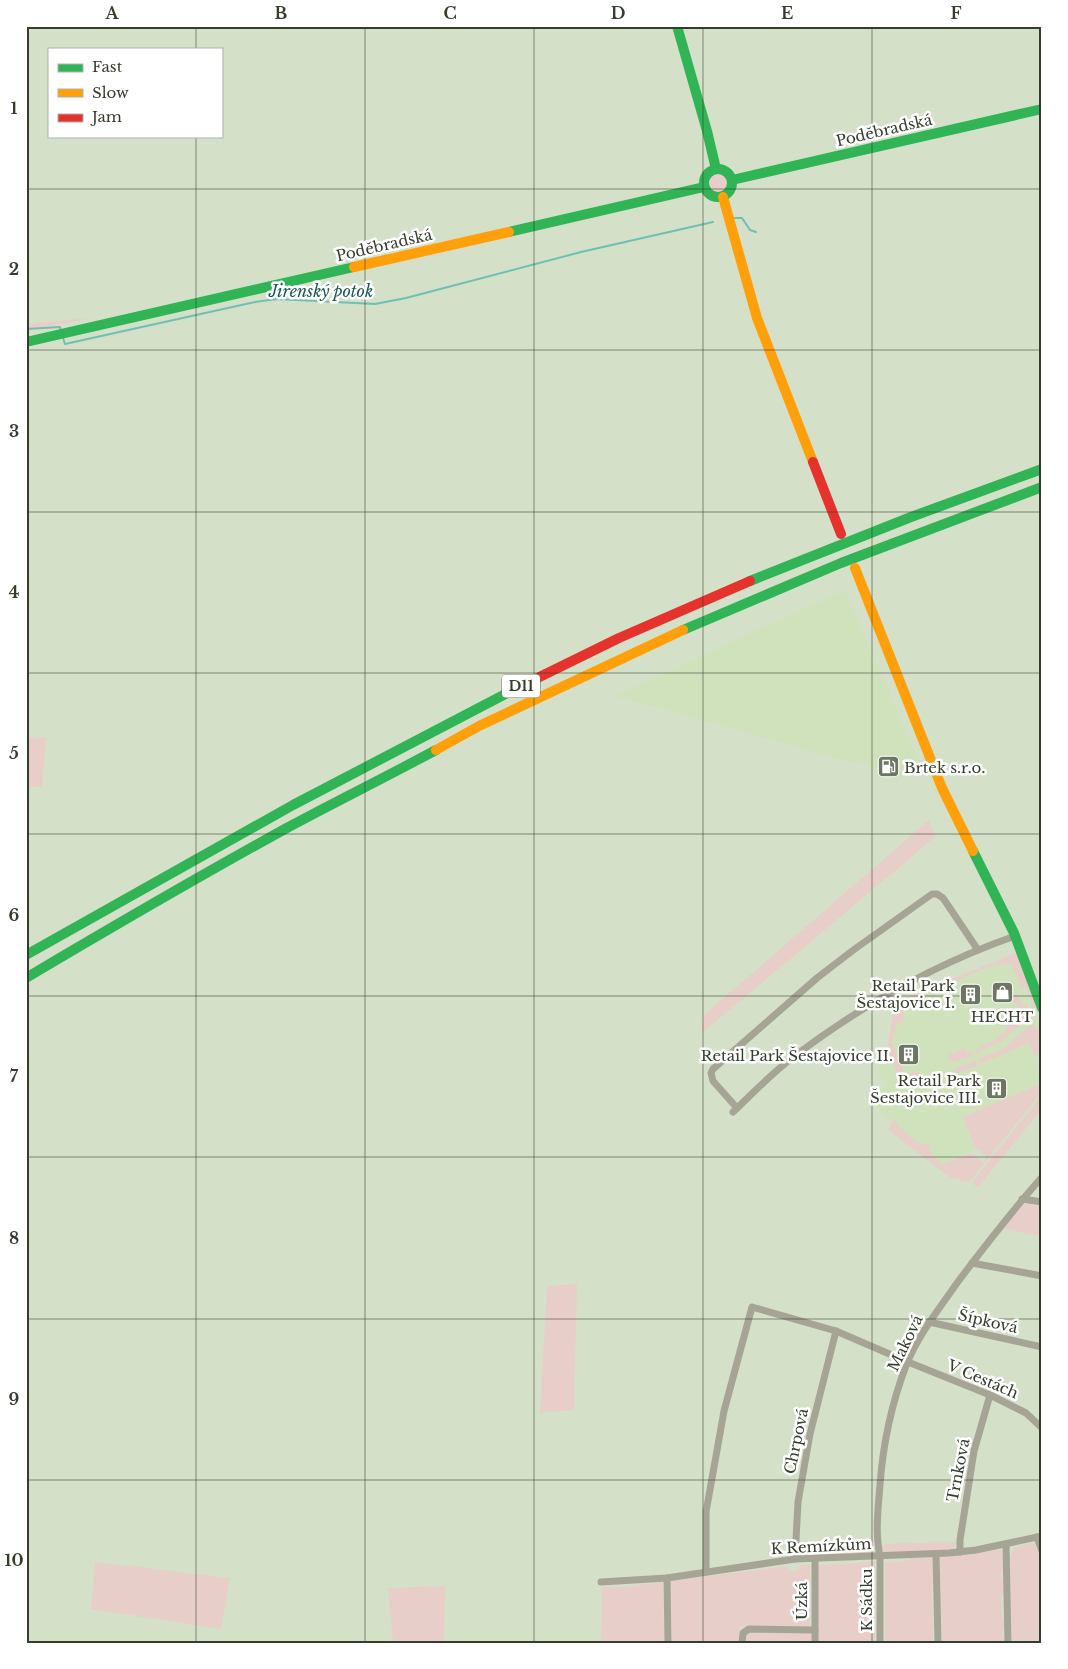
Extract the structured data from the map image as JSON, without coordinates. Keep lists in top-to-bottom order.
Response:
{
  "streets": {
    "main road": ["Poděbradská", "D11"],
    "street": [
      "Šípková",
      "Maková",
      "V Cestách",
      "Chrpová",
      "Trnková",
      "K Remízkům",
      "K Sádku",
      "Úzká"
    ]
  },
  "crossings": [
    ["Šípková", "Maková"],
    ["Maková", "V Cestách"],
    ["Maková", "K Remízkům"],
    ["Maková", "K Sádku"],
    ["V Cestách", "Chrpová"],
    ["V Cestách", "Trnková"],
    ["V Cestách", "K Remízkům"],
    ["Chrpová", "K Remízkům"],
    ["Trnková", "K Remízkům"],
    ["K Remízkům", "K Sádku"],
    ["K Remízkům", "Úzká"]
  ],
  "water": ["Jirenský potok"],
  "places": {
    "fuel station": ["Brtek s.r.o."],
    "shop": ["HECHT"],
    "building": ["Retail Park Šestajovice I.", "Retail Park Šestajovice II.", "Retail Park Šestajovice III."]
  },
  "legend": ["Fast", "Slow", "Jam"],
  "grid": {
    "columns": [
      "A",
      "B",
      "C",
      "D",
      "E",
      "F"
    ],
    "rows": [
      "1",
      "2",
      "3",
      "4",
      "5",
      "6",
      "7",
      "8",
      "9",
      "10"
    ]
  }
}
